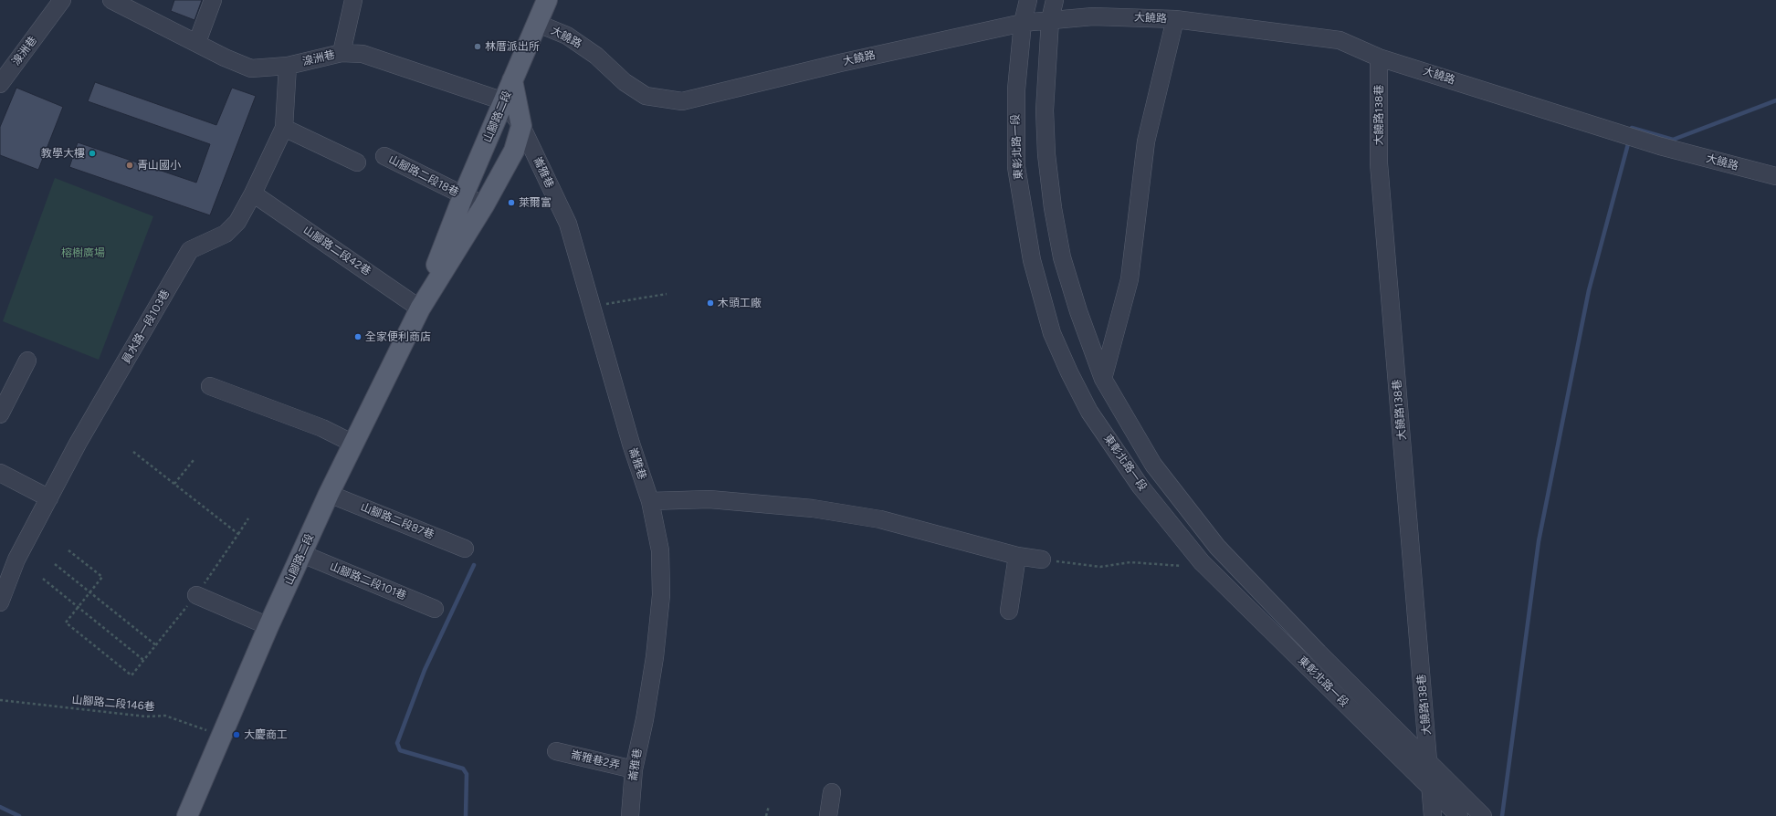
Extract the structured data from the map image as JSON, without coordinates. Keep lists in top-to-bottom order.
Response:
{
  "streets": {
    "main road": ["山腳路二段"],
    "street": [
      "大饒路",
      "湶洲巷",
      "大饒路138巷",
      "東彰北路一段",
      "崙雅巷",
      "山腳路二段18巷",
      "山腳路二段42巷",
      "員水路一段103巷",
      "山腳路二段87巷",
      "山腳路二段101巷",
      "崙雅巷2弄"
    ],
    "path": ["山腳路二段146巷"]
  },
  "crossings": [
    ["大饒路", "大饒路138巷"],
    ["大饒路", "東彰北路一段"],
    ["湶洲巷", "山腳路二段"],
    ["湶洲巷", "員水路一段103巷"],
    ["大饒路138巷", "東彰北路一段"],
    ["山腳路二段", "崙雅巷"],
    ["山腳路二段", "山腳路二段18巷"],
    ["山腳路二段", "山腳路二段42巷"],
    ["山腳路二段", "山腳路二段87巷"],
    ["山腳路二段", "山腳路二段101巷"],
    ["山腳路二段", "山腳路二段146巷"],
    ["崙雅巷", "崙雅巷2弄"],
    ["山腳路二段42巷", "員水路一段103巷"]
  ],
  "parks": ["榕樹廣場"],
  "places": [
    "林厝派出所",
    "教學大樓",
    "青山國小",
    "萊爾富",
    "木頭工廠",
    "全家便利商店",
    "大慶商工"
  ]
}
